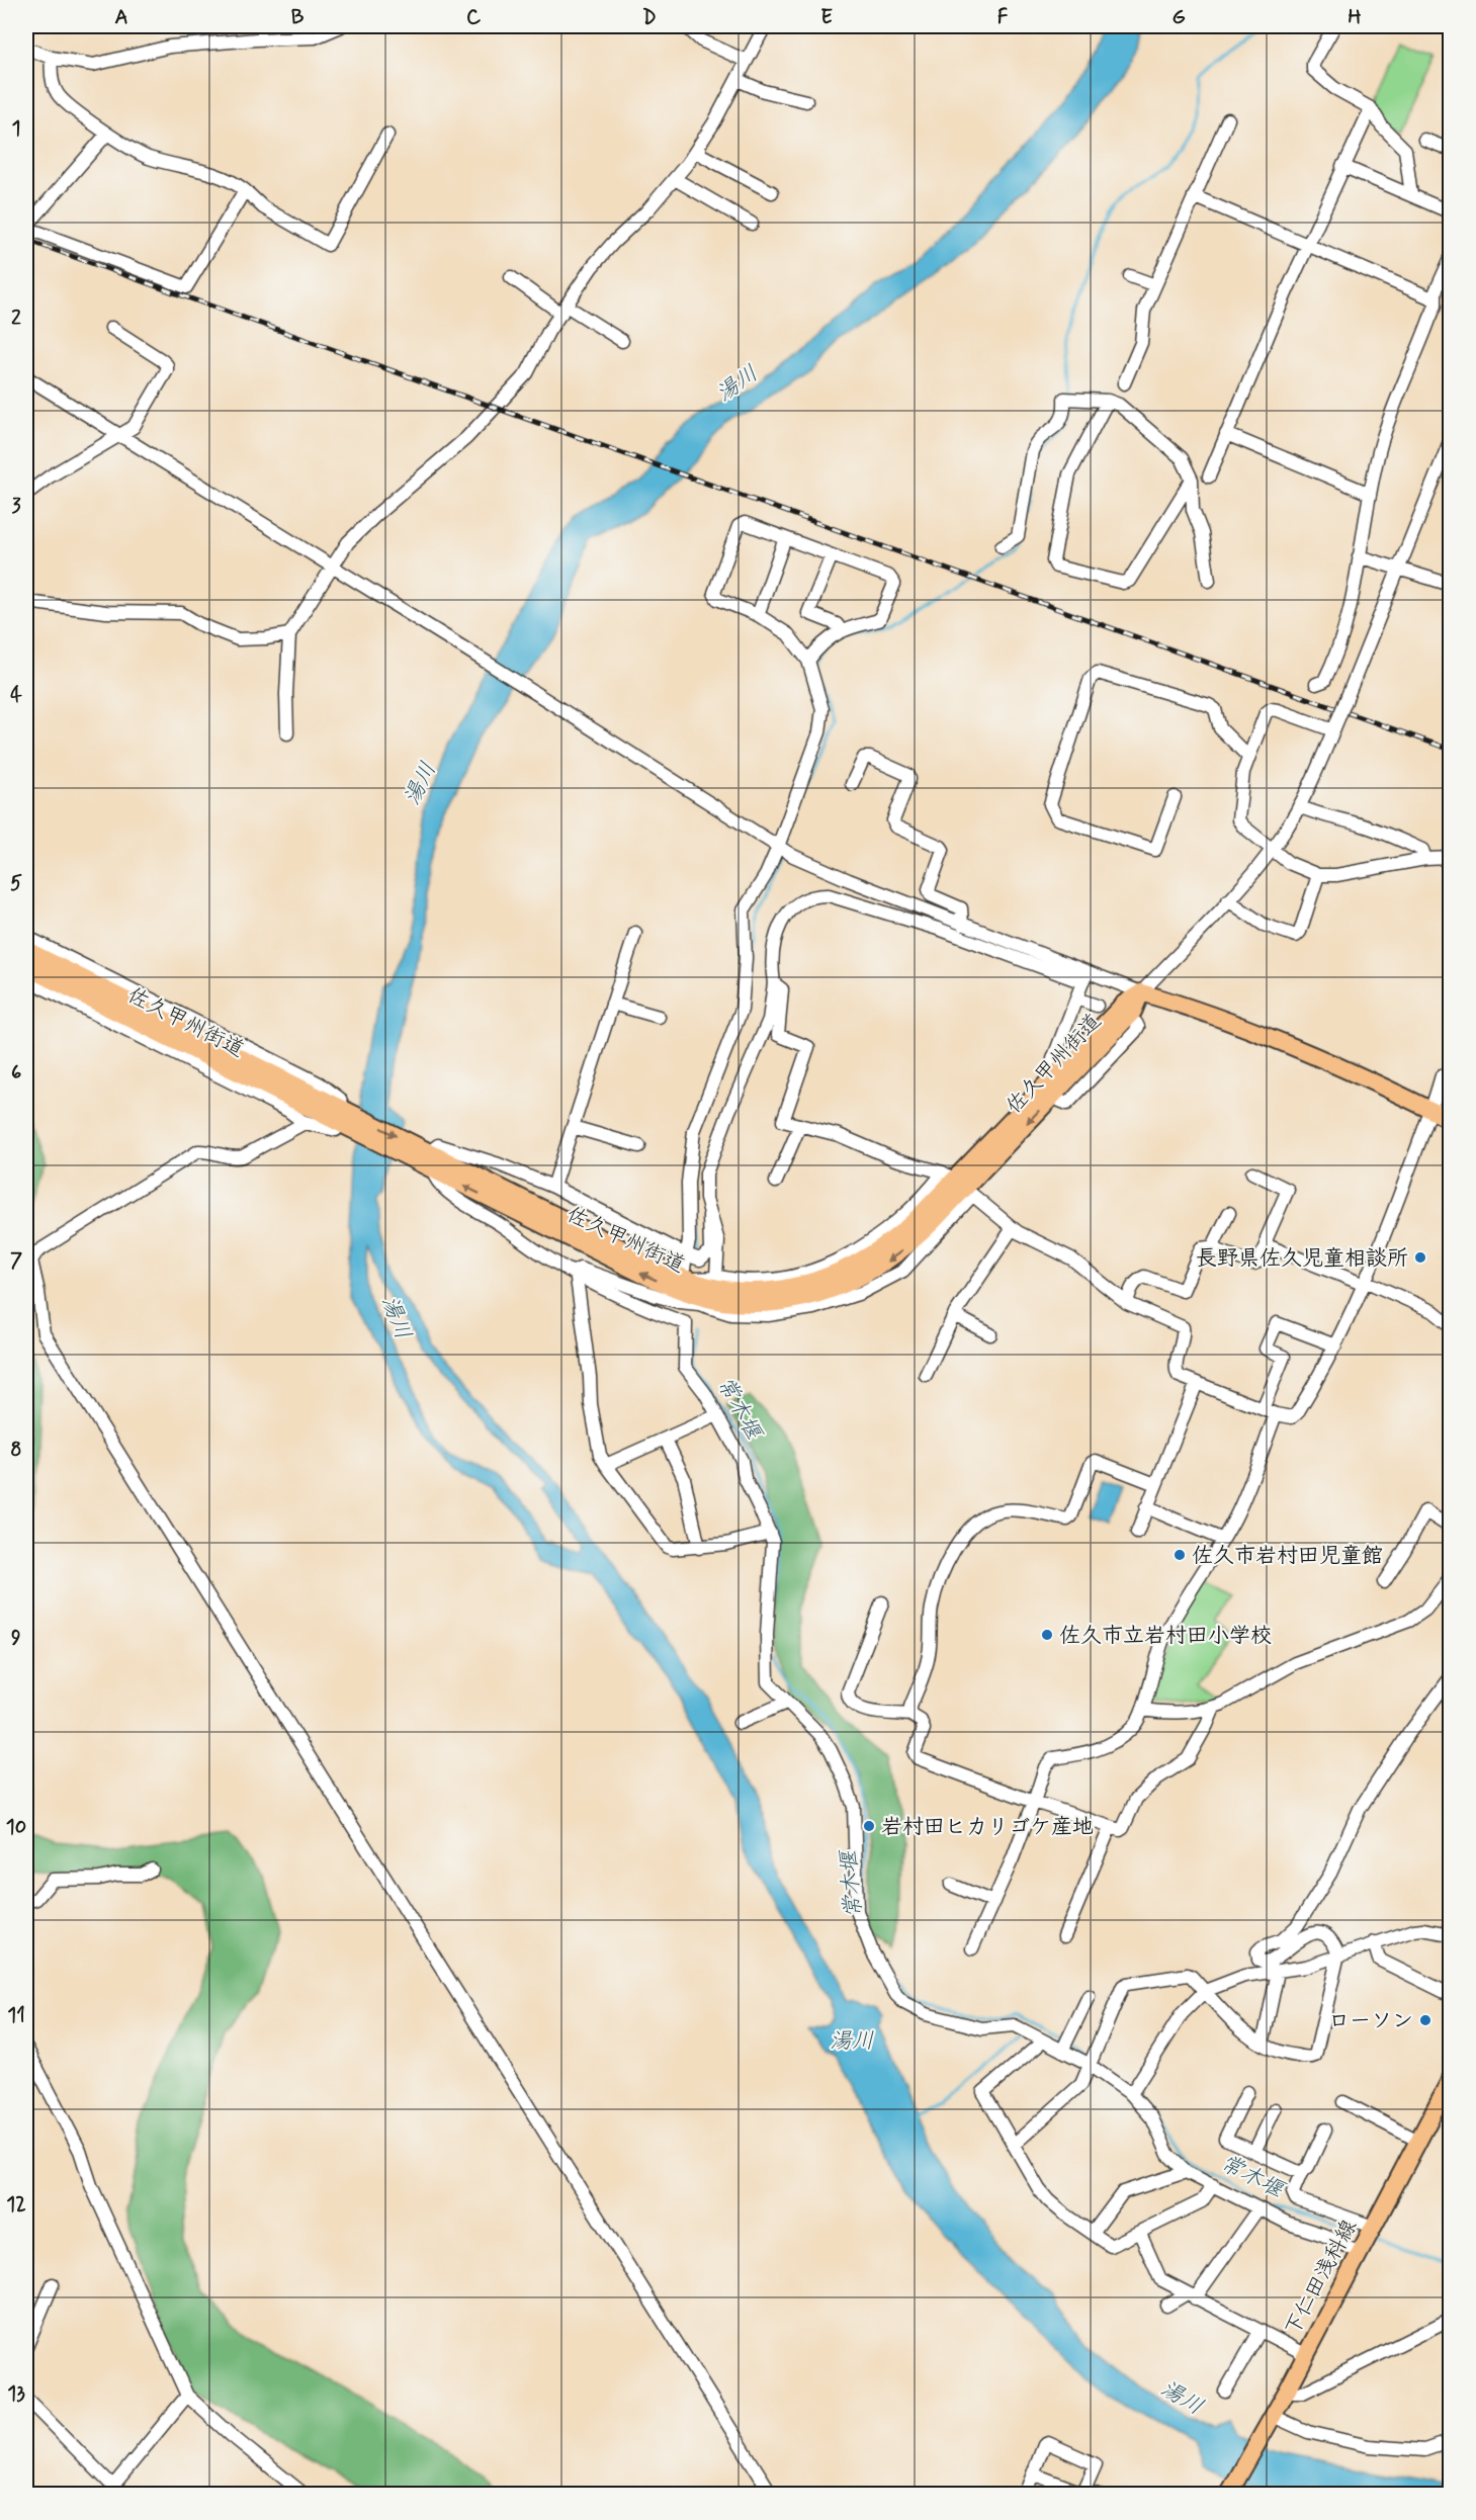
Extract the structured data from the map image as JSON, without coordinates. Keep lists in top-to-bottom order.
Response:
{
  "streets": {
    "main road": ["佐久甲州街道", "下仁田浅科線"]
  },
  "water": ["湯川", "常木堰"],
  "places": [
    "長野県佐久児童相談所",
    "佐久市岩村田児童館",
    "佐久市立岩村田小学校",
    "岩村田ヒカリゴケ産地",
    "ローソン"
  ],
  "grid": {
    "columns": [
      "A",
      "B",
      "C",
      "D",
      "E",
      "F",
      "G",
      "H"
    ],
    "rows": [
      "1",
      "2",
      "3",
      "4",
      "5",
      "6",
      "7",
      "8",
      "9",
      "10",
      "11",
      "12",
      "13"
    ]
  }
}
